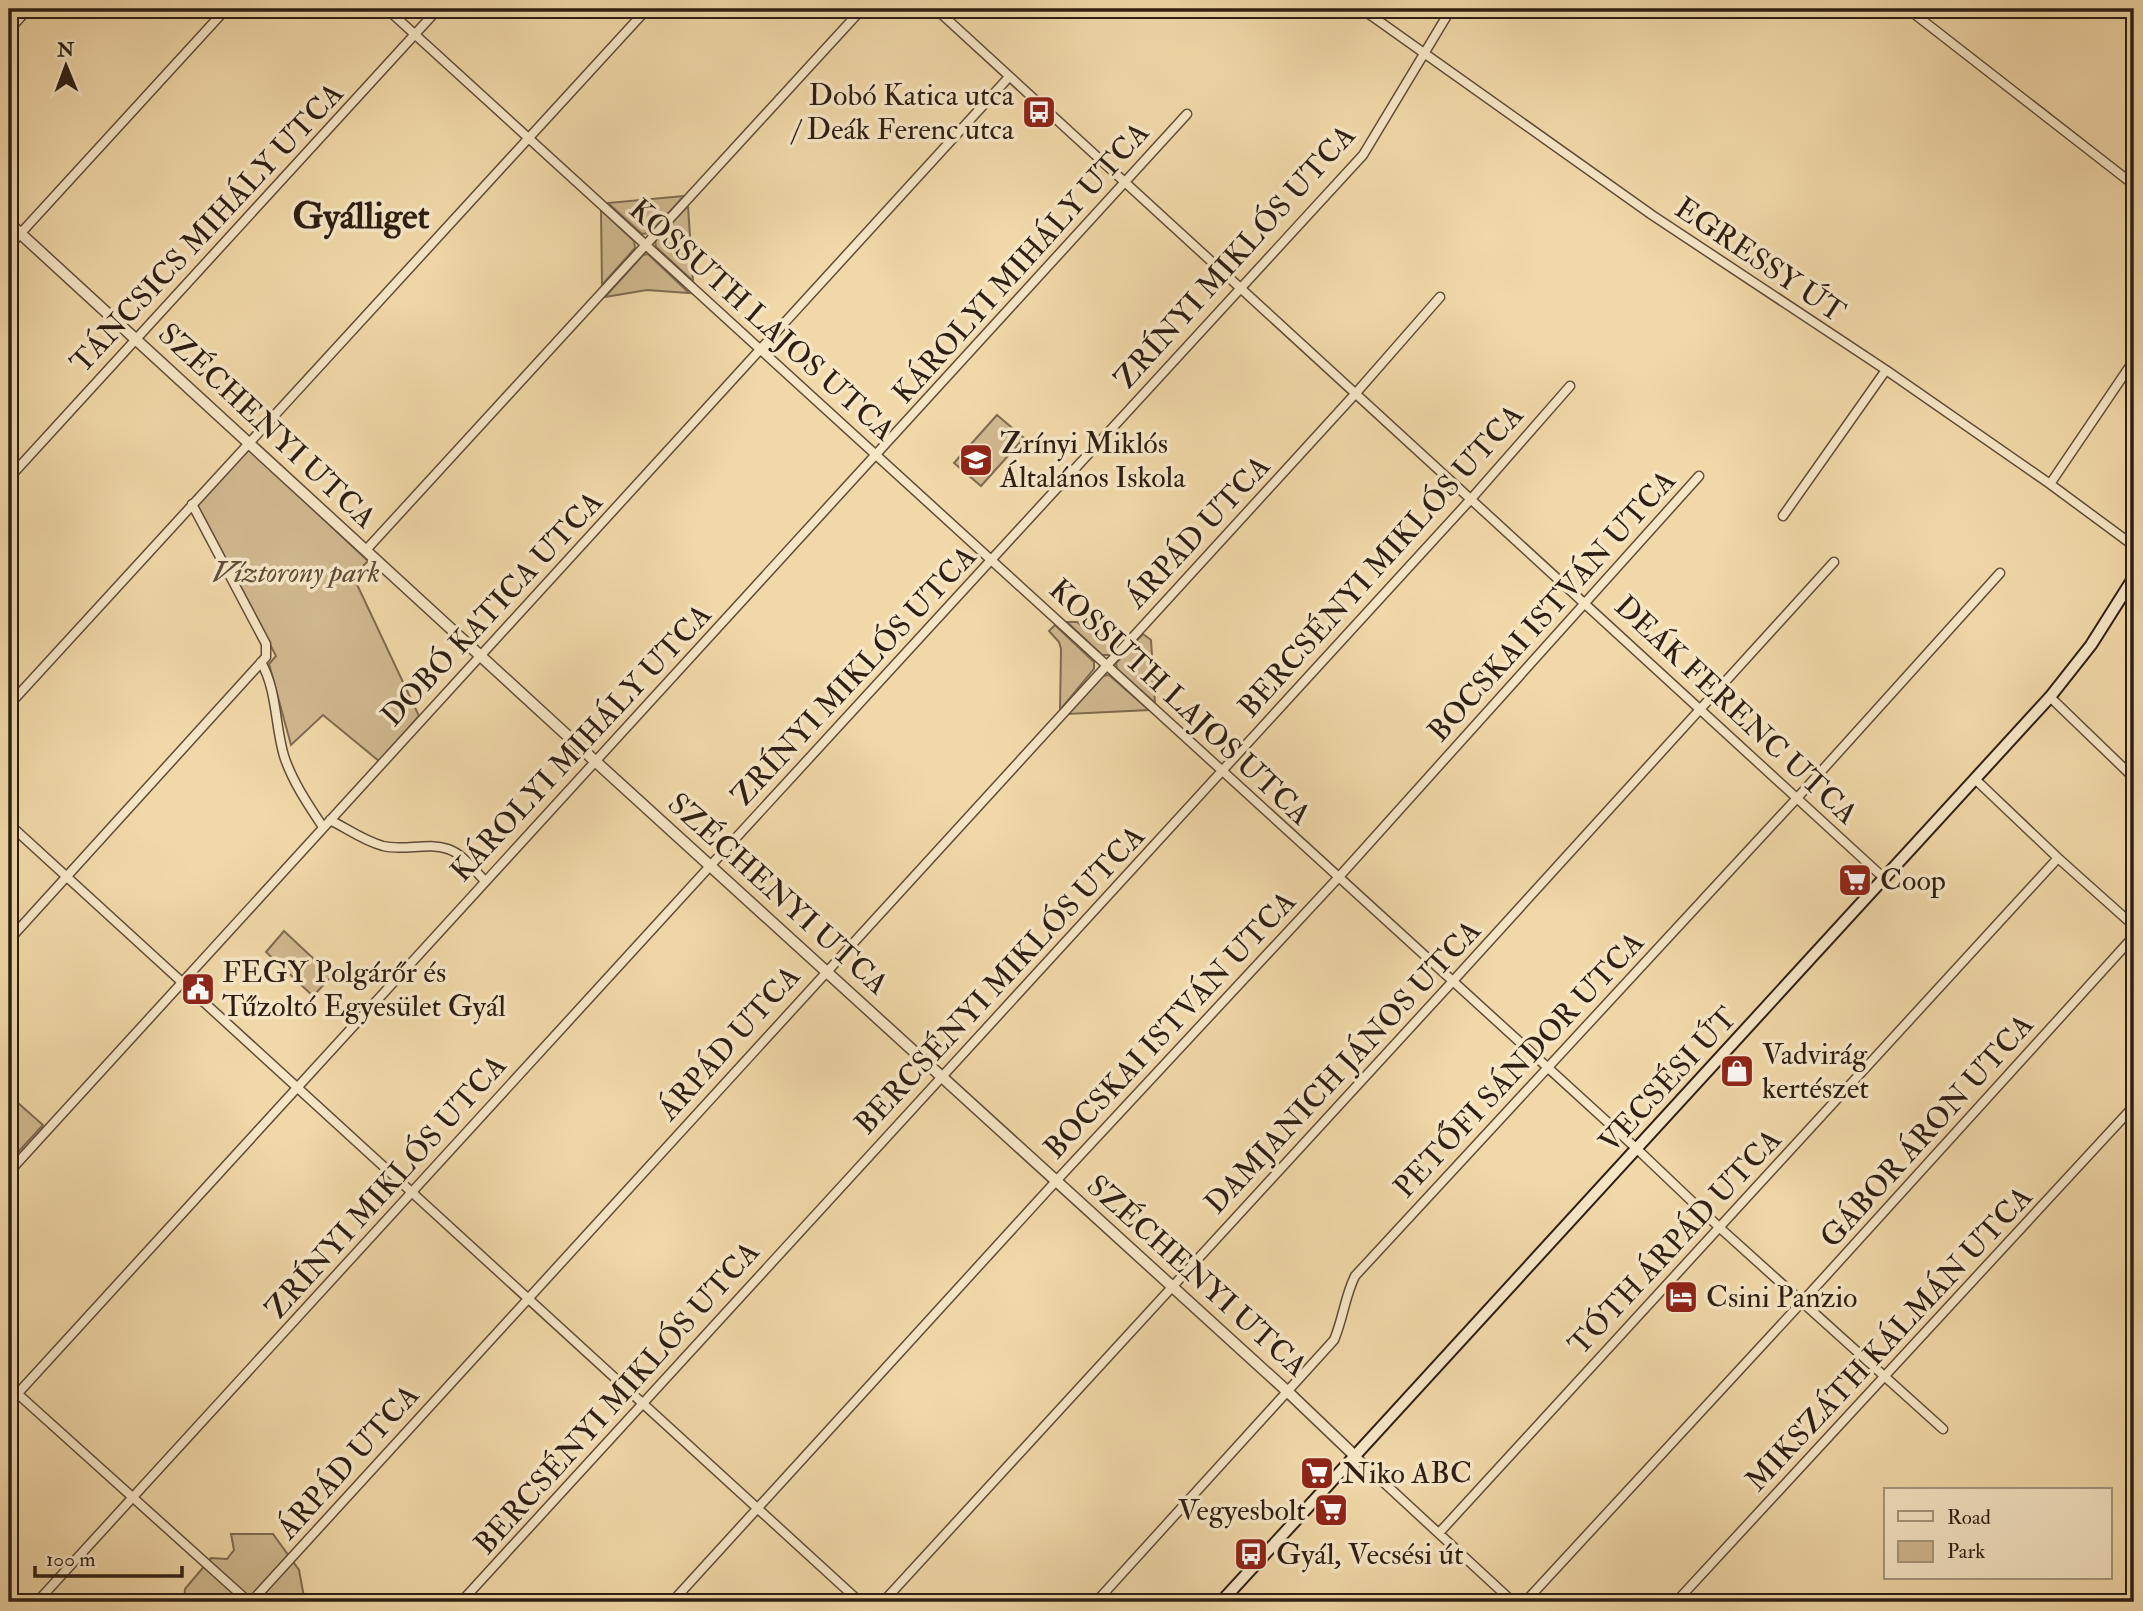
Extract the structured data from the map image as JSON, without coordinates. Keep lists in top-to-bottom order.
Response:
{
  "streets": {
    "main road": ["VECSÉSI ÚT"],
    "street": [
      "TÁNCSICS MIHÁLY UTCA",
      "ZRÍNYI MIKLÓS UTCA",
      "EGRESSY ÚT",
      "KÁROLYI MIHÁLY UTCA",
      "KOSSUTH LAJOS UTCA",
      "SZÉCHENYI UTCA",
      "ÁRPÁD UTCA",
      "BERCSÉNYI MIKLÓS UTCA",
      "BOCSKAI ISTVÁN UTCA",
      "DOBÓ KATICA UTCA",
      "DEÁK FERENC UTCA",
      "PETŐFI SÁNDOR UTCA",
      "DAMJANICH JÁNOS UTCA",
      "GÁBOR ÁRON UTCA",
      "TÓTH ÁRPÁD UTCA",
      "MIKSZÁTH KÁLMÁN UTCA"
    ]
  },
  "crossings": [
    ["TÁNCSICS MIHÁLY UTCA", "KOSSUTH LAJOS UTCA"],
    ["TÁNCSICS MIHÁLY UTCA", "SZÉCHENYI UTCA"],
    ["ZRÍNYI MIKLÓS UTCA", "EGRESSY ÚT"],
    ["ZRÍNYI MIKLÓS UTCA", "KOSSUTH LAJOS UTCA"],
    ["ZRÍNYI MIKLÓS UTCA", "SZÉCHENYI UTCA"],
    ["ZRÍNYI MIKLÓS UTCA", "DEÁK FERENC UTCA"],
    ["KÁROLYI MIHÁLY UTCA", "KOSSUTH LAJOS UTCA"],
    ["KÁROLYI MIHÁLY UTCA", "SZÉCHENYI UTCA"],
    ["KÁROLYI MIHÁLY UTCA", "DEÁK FERENC UTCA"],
    ["KOSSUTH LAJOS UTCA", "ÁRPÁD UTCA"],
    ["KOSSUTH LAJOS UTCA", "BERCSÉNYI MIKLÓS UTCA"],
    ["KOSSUTH LAJOS UTCA", "BOCSKAI ISTVÁN UTCA"],
    ["KOSSUTH LAJOS UTCA", "DOBÓ KATICA UTCA"],
    ["KOSSUTH LAJOS UTCA", "PETŐFI SÁNDOR UTCA"],
    ["KOSSUTH LAJOS UTCA", "DAMJANICH JÁNOS UTCA"],
    ["KOSSUTH LAJOS UTCA", "VECSÉSI ÚT"],
    ["KOSSUTH LAJOS UTCA", "GÁBOR ÁRON UTCA"],
    ["KOSSUTH LAJOS UTCA", "TÓTH ÁRPÁD UTCA"],
    ["KOSSUTH LAJOS UTCA", "MIKSZÁTH KÁLMÁN UTCA"],
    ["SZÉCHENYI UTCA", "ÁRPÁD UTCA"],
    ["SZÉCHENYI UTCA", "BERCSÉNYI MIKLÓS UTCA"],
    ["SZÉCHENYI UTCA", "BOCSKAI ISTVÁN UTCA"],
    ["SZÉCHENYI UTCA", "DOBÓ KATICA UTCA"],
    ["SZÉCHENYI UTCA", "PETŐFI SÁNDOR UTCA"],
    ["SZÉCHENYI UTCA", "DAMJANICH JÁNOS UTCA"],
    ["SZÉCHENYI UTCA", "VECSÉSI ÚT"],
    ["SZÉCHENYI UTCA", "TÓTH ÁRPÁD UTCA"],
    ["ÁRPÁD UTCA", "DEÁK FERENC UTCA"],
    ["BERCSÉNYI MIKLÓS UTCA", "DEÁK FERENC UTCA"],
    ["BOCSKAI ISTVÁN UTCA", "DEÁK FERENC UTCA"],
    ["DOBÓ KATICA UTCA", "DEÁK FERENC UTCA"],
    ["DEÁK FERENC UTCA", "PETŐFI SÁNDOR UTCA"],
    ["DEÁK FERENC UTCA", "DAMJANICH JÁNOS UTCA"],
    ["DEÁK FERENC UTCA", "VECSÉSI ÚT"]
  ],
  "districts": ["Gyálliget"],
  "parks": ["Víztorony park"],
  "places": {
    "bus stop": ["Dobó Katica utca / Deák Ferenc utca", "Gyál, Vecsési út"],
    "school or university": ["Zrínyi Miklós Általános Iskola"],
    "supermarket": ["Coop", "Niko ABC", "Vegyesbolt"],
    "public building": ["FEGY Polgárőr és Tűzoltó Egyesület Gyál"],
    "shop": ["Vadvirág kertészet"],
    "hotel": ["Csini Panzio"]
  },
  "legend": ["Road", "Park"],
  "scale_bar": "100 m",
  "north": "top"
}
